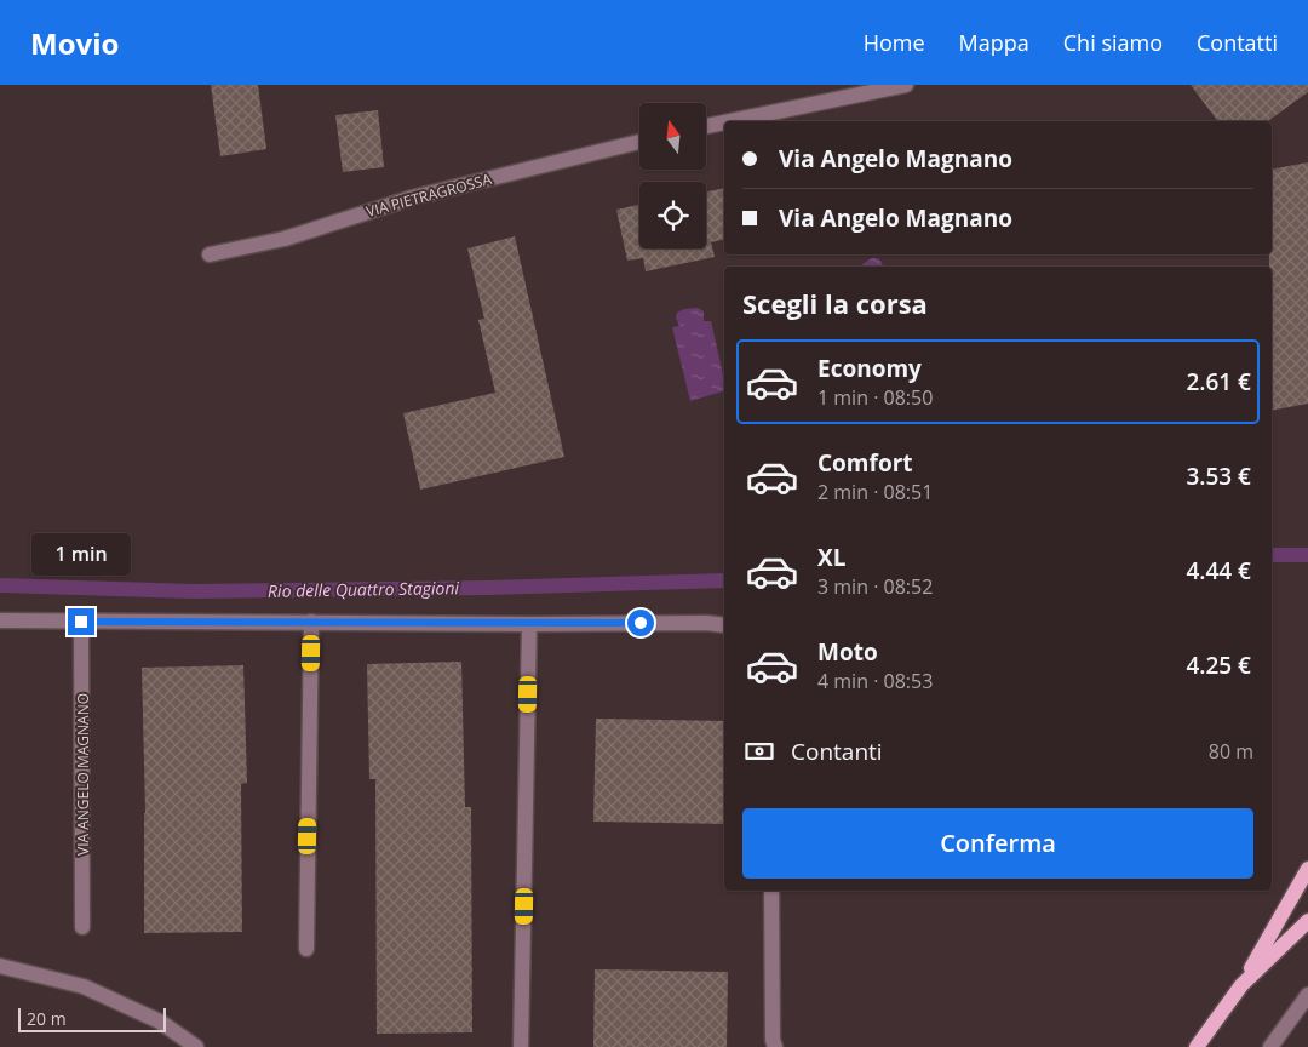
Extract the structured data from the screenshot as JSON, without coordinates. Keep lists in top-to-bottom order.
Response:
{
  "streets": {
    "street": ["VIA PIETRAGROSSA", "VIA ANGELO MAGNANO"]
  },
  "water": ["Rio delle Quattro Stagioni"],
  "scale_bar": "20 m",
  "north": "top",
  "page": {
    "header": "Movio",
    "nav": [
      "Home",
      "Mappa",
      "Chi siamo",
      "Contatti"
    ],
    "banner": ["Via Angelo Magnano", "Via Angelo Magnano"],
    "heading": "Scegli la corsa",
    "list": [
      {
        "name": "Economy",
        "note": "1 min · 08:50",
        "value": "2.61 €"
      },
      {
        "name": "Comfort",
        "note": "2 min · 08:51",
        "value": "3.53 €"
      },
      {
        "name": "XL",
        "note": "3 min · 08:52",
        "value": "4.44 €"
      },
      {
        "name": "Moto",
        "note": "4 min · 08:53",
        "value": "4.25 €"
      }
    ],
    "bubble": "1 min",
    "pay": ["Contanti", "80 m"],
    "buttons": "Conferma",
    "scale": "20 m"
  }
}
